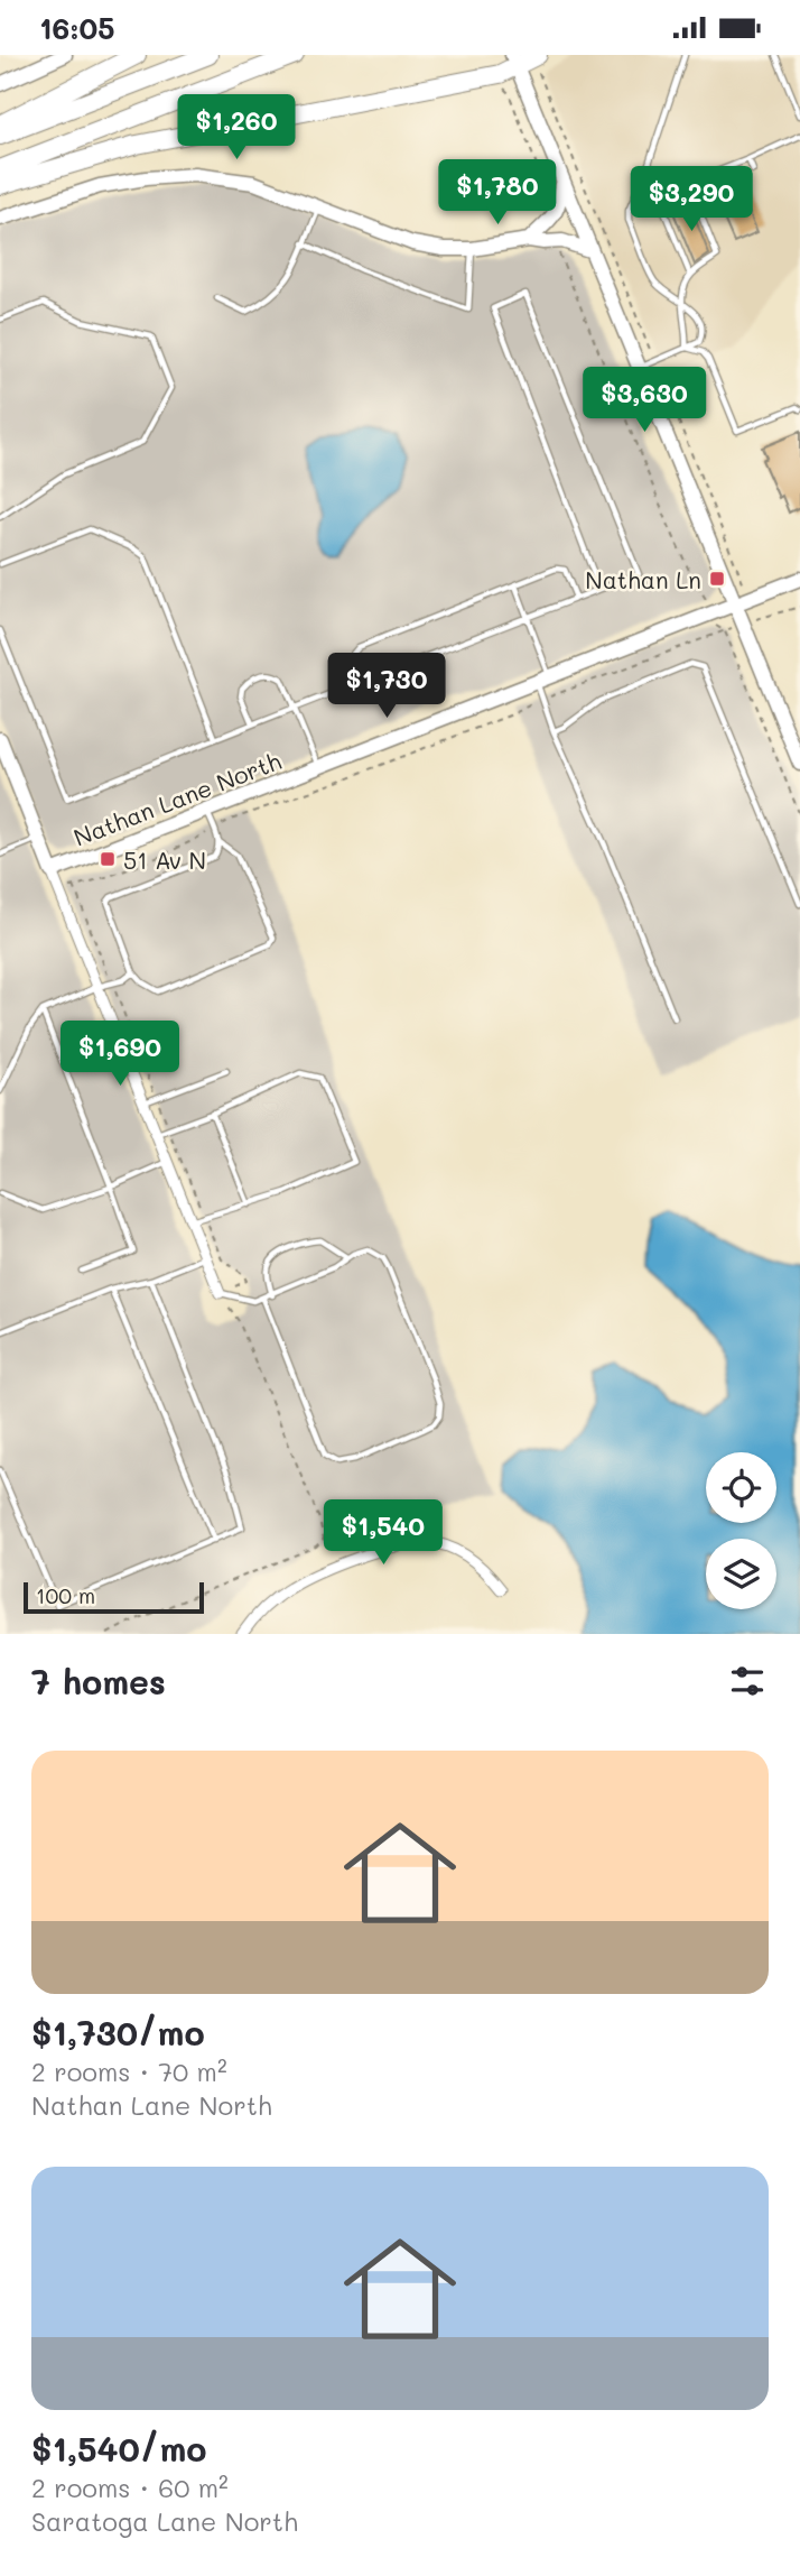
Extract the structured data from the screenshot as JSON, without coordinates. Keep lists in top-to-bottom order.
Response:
{
  "streets": {
    "street": ["Nathan Lane North"]
  },
  "places": {
    "transit": ["Nathan Ln", "51 Av N"]
  },
  "scale_bar": "100 m",
  "page": {
    "status": "16:05",
    "price": [
      "$1,260",
      "$1,780",
      "$3,290",
      "$3,630",
      "$1,730",
      "$1,690",
      "$1,540"
    ],
    "scale": "100 m",
    "heading": "7 homes",
    "list": [
      {
        "name": "$1,730/mo",
        "note": "2 rooms · 70 m² · Nathan Lane North"
      },
      {
        "name": "$1,540/mo",
        "note": "2 rooms · 60 m² · Saratoga Lane North"
      }
    ]
  }
}
